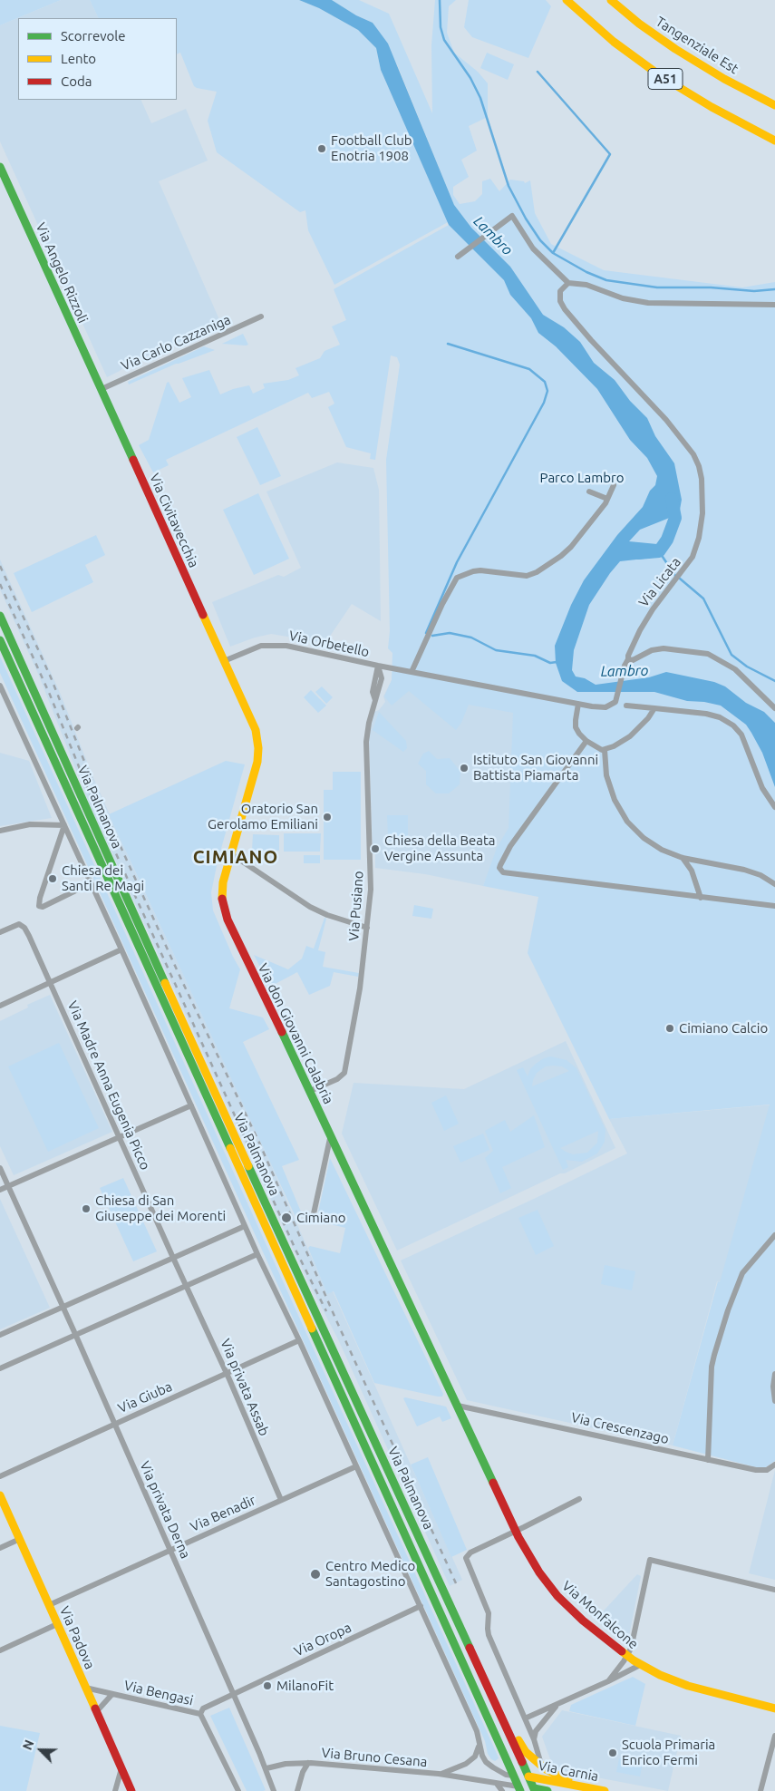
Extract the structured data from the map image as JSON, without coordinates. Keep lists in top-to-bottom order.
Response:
{
  "streets": {
    "main road": [
      "Tangenziale Est",
      "A51",
      "Via Angelo Rizzoli",
      "Via Civitavecchia",
      "Via Palmanova",
      "Via don Giovanni Calabria",
      "Via Monfalcone",
      "Via Padova",
      "Via Carnia"
    ],
    "street": [
      "Via Carlo Cazzaniga",
      "Via Licata",
      "Via Orbetello",
      "Via Pusiano",
      "Via Madre Anna Eugenia Picco",
      "Via privata Assab",
      "Via Giuba",
      "Via Crescenzago",
      "Via privata Derna",
      "Via Benadir",
      "Via Oropa",
      "Via Bengasi",
      "Via Bruno Cesana"
    ]
  },
  "crossings": [
    ["Via Angelo Rizzoli", "Via Carlo Cazzaniga"],
    ["Via Angelo Rizzoli", "Via Civitavecchia"],
    ["Via Carlo Cazzaniga", "Via Civitavecchia"],
    ["Via Civitavecchia", "Via Orbetello"],
    ["Via Civitavecchia", "Via don Giovanni Calabria"],
    ["Via Licata", "Via Orbetello"],
    ["Via Licata", "Via Pusiano"],
    ["Via Orbetello", "Via Pusiano"],
    ["Via Orbetello", "Via don Giovanni Calabria"],
    ["Via Palmanova", "Via Bruno Cesana"],
    ["Via Palmanova", "Via Carnia"],
    ["Via Pusiano", "Via don Giovanni Calabria"],
    ["Via don Giovanni Calabria", "Via Crescenzago"],
    ["Via don Giovanni Calabria", "Via Monfalcone"],
    ["Via Madre Anna Eugenia Picco", "Via privata Assab"],
    ["Via privata Assab", "Via Giuba"],
    ["Via privata Assab", "Via Benadir"],
    ["Via Giuba", "Via privata Derna"],
    ["Via Crescenzago", "Via Monfalcone"],
    ["Via privata Derna", "Via Benadir"],
    ["Via privata Derna", "Via Oropa"],
    ["Via privata Derna", "Via Bruno Cesana"],
    ["Via Benadir", "Via Padova"],
    ["Via Padova", "Via Bengasi"],
    ["Via Oropa", "Via Bengasi"]
  ],
  "districts": ["CIMIANO"],
  "water": ["Lambro"],
  "parks": ["Parco Lambro"],
  "places": [
    "Football Club Enotria 1908",
    "Istituto San Giovanni Battista Piamarta",
    "Oratorio San Gerolamo Emiliani",
    "Chiesa della Beata Vergine Assunta",
    "Chiesa dei Santi Re Magi",
    "Cimiano Calcio",
    "Chiesa di San Giuseppe dei Morenti",
    "Cimiano",
    "Centro Medico Santagostino",
    "MilanoFit",
    "Scuola Primaria Enrico Fermi"
  ],
  "legend": ["Scorrevole", "Lento", "Coda"],
  "north": "top left"
}
